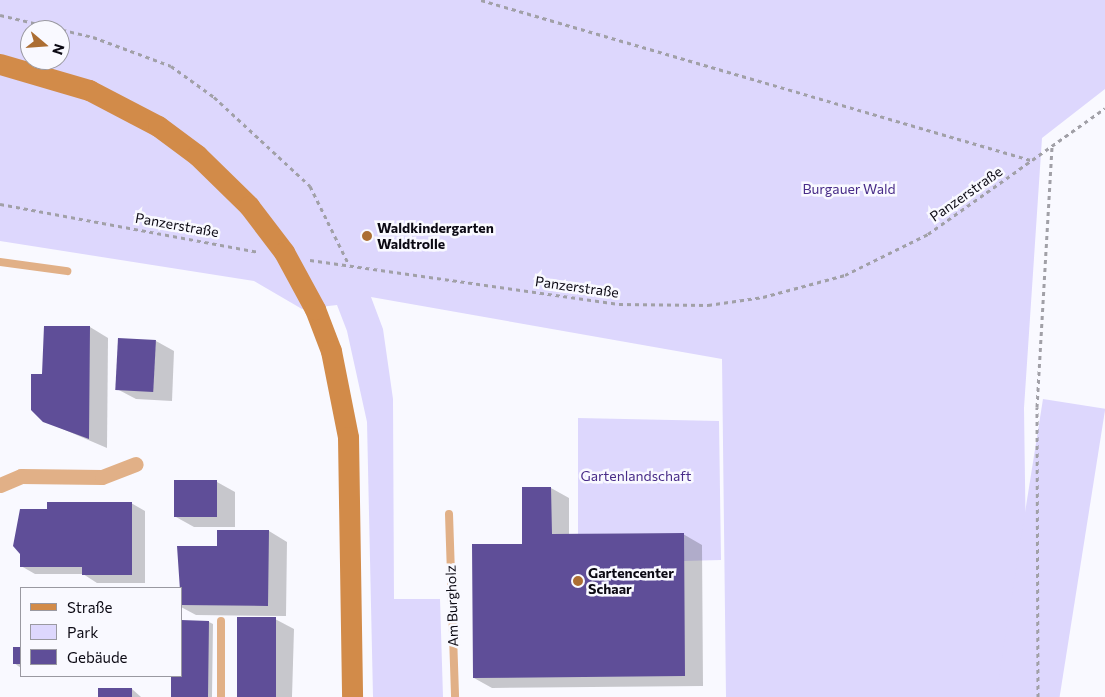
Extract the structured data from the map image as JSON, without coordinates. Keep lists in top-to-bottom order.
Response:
{
  "streets": {
    "lane": ["Am Burgholz"],
    "path": ["Panzerstraße"]
  },
  "parks": ["Burgauer Wald", "Gartenlandschaft"],
  "places": ["Waldkindergarten Waldtrolle", "Gartencenter Schaar"],
  "legend": ["Straße", "Park", "Gebäude"],
  "north": "right"
}
